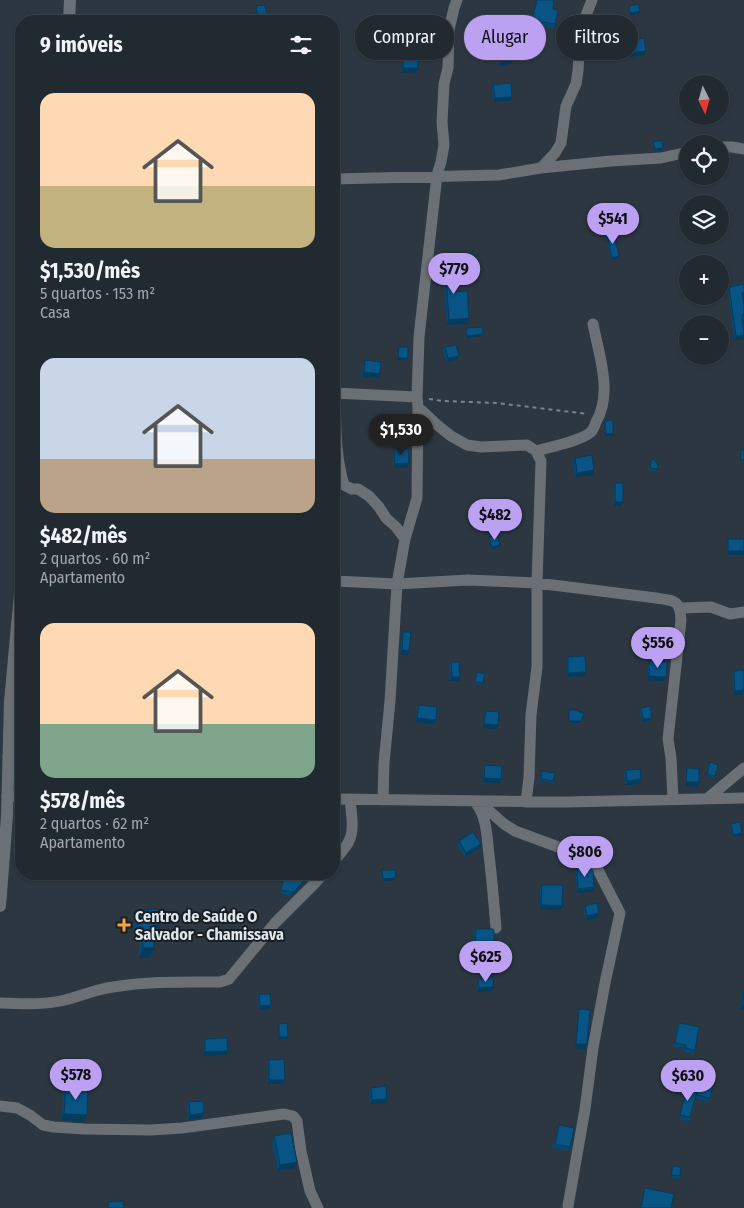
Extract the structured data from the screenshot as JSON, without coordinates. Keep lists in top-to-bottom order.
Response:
{
  "places": {
    "health": ["Centro de Saúde O Salvador - Chamissava"]
  },
  "north": "bottom",
  "page": {
    "chip": ["Comprar", "Alugar", "Filtros"],
    "heading": "9 imóveis",
    "map_buttons": ["+", "−"],
    "list": [
      {
        "name": "$1,530/mês",
        "note": "5 quartos · 153 m² · Casa"
      },
      {
        "name": "$482/mês",
        "note": "2 quartos · 60 m² · Apartamento"
      },
      {
        "name": "$578/mês",
        "note": "2 quartos · 62 m² · Apartamento"
      }
    ],
    "price": [
      "$541",
      "$779",
      "$1,530",
      "$482",
      "$556",
      "$806",
      "$625",
      "$578",
      "$630"
    ]
  }
}
